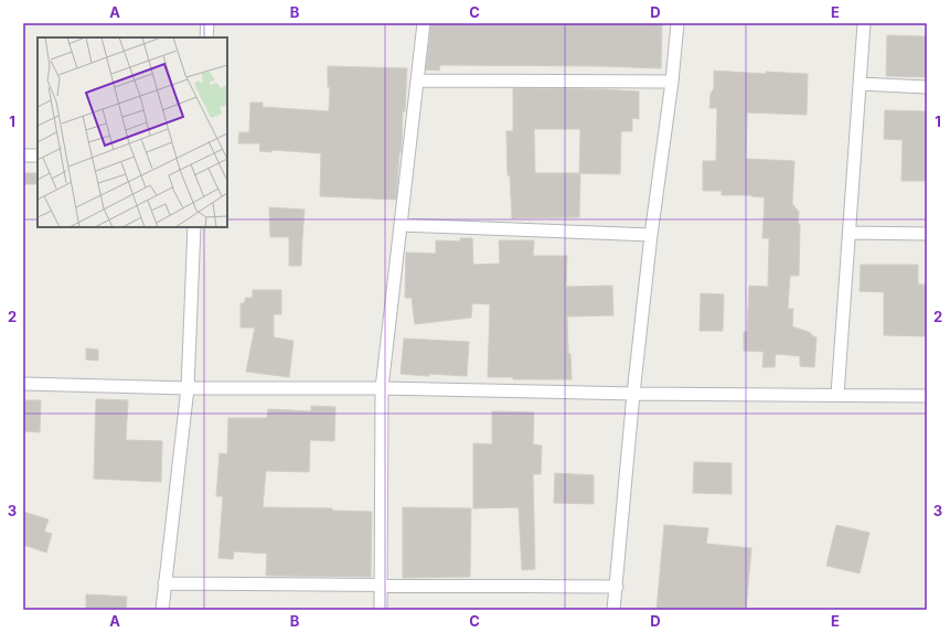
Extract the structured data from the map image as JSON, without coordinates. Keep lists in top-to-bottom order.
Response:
{
  "grid": {
    "columns": [
      "A",
      "B",
      "C",
      "D",
      "E"
    ],
    "rows": ["1", "2", "3"]
  }
}
